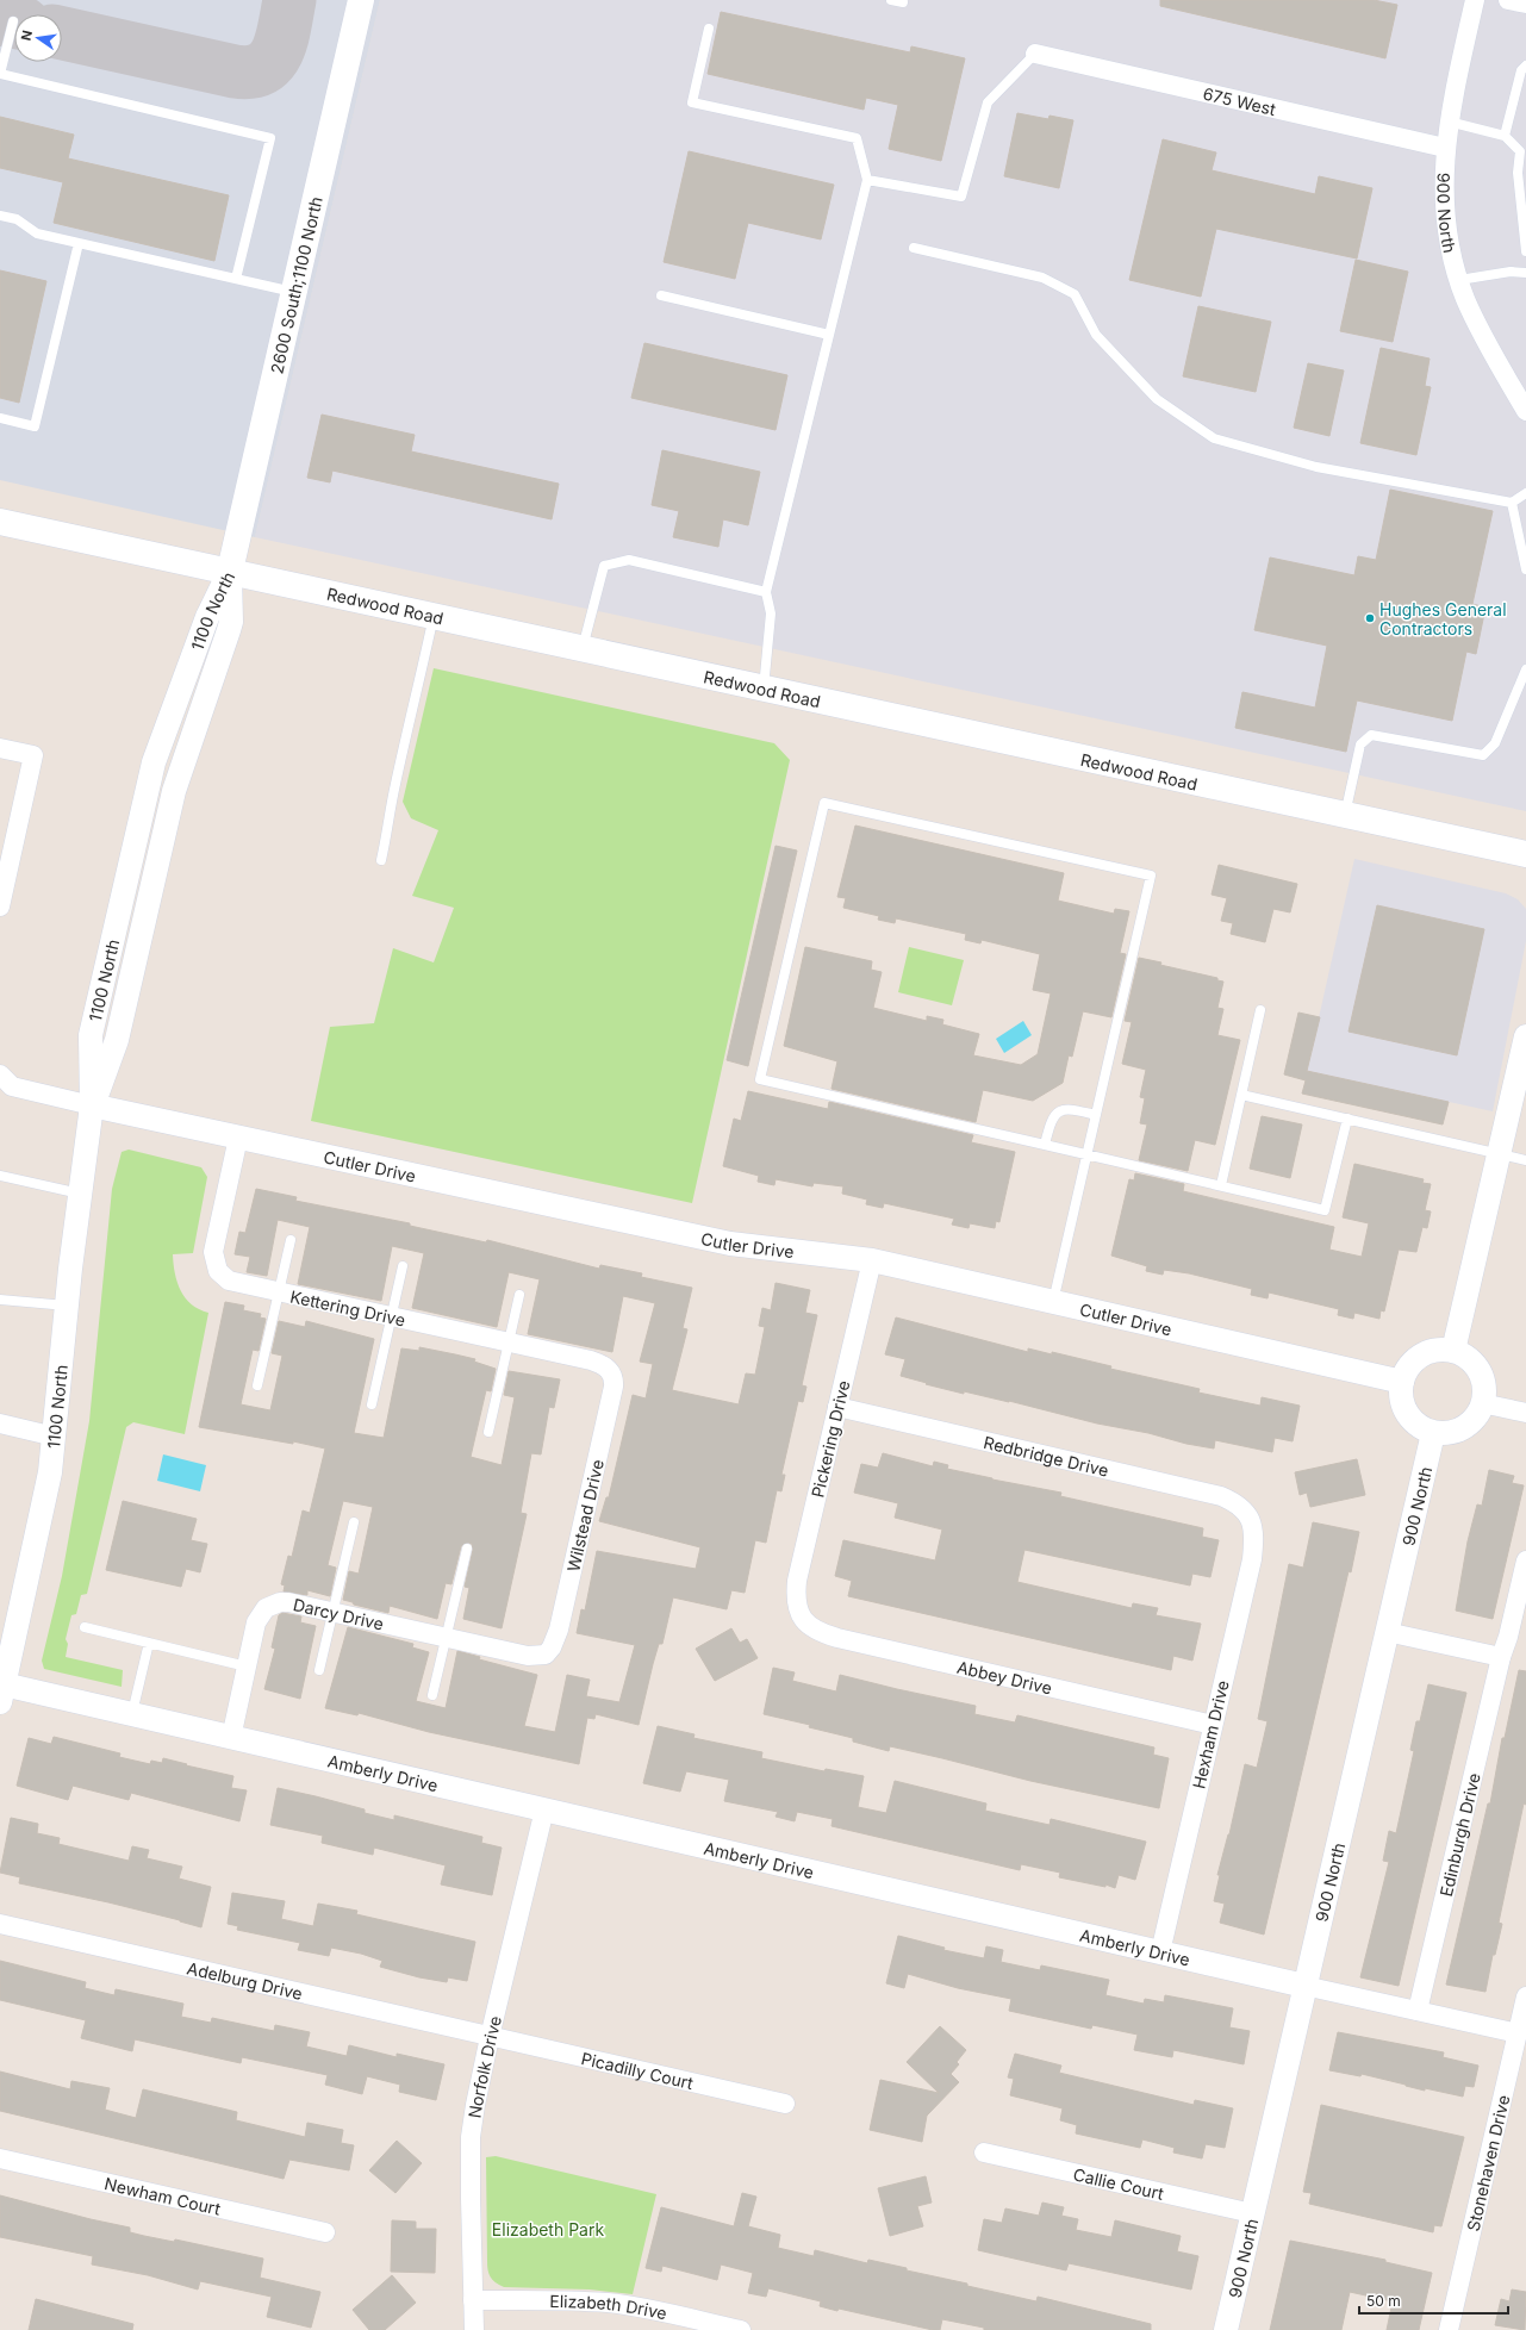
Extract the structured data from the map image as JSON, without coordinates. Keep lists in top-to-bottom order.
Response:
{
  "streets": {
    "main road": ["2600 South;1100 North", "Redwood Road"],
    "street": [
      "675 West",
      "900 North",
      "1100 North",
      "Cutler Drive",
      "Kettering Drive",
      "Pickering Drive",
      "Redbridge Drive",
      "Wilstead Drive",
      "Darcy Drive",
      "Abbey Drive",
      "Hexham Drive",
      "Amberly Drive",
      "Edinburgh Drive",
      "Adelburg Drive",
      "Norfolk Drive",
      "Picadilly Court",
      "Stonehaven Drive",
      "Callie Court",
      "Newham Court",
      "Elizabeth Drive"
    ]
  },
  "crossings": [
    ["675 West", "900 North"],
    ["900 North", "Cutler Drive"],
    ["900 North", "Amberly Drive"],
    ["900 North", "Callie Court"],
    ["2600 South;1100 North", "Redwood Road"],
    ["2600 South;1100 North", "1100 North"],
    ["Redwood Road", "1100 North"],
    ["1100 North", "Cutler Drive"],
    ["1100 North", "Amberly Drive"],
    ["Cutler Drive", "Kettering Drive"],
    ["Cutler Drive", "Pickering Drive"],
    ["Kettering Drive", "Wilstead Drive"],
    ["Pickering Drive", "Redbridge Drive"],
    ["Pickering Drive", "Abbey Drive"],
    ["Redbridge Drive", "Hexham Drive"],
    ["Wilstead Drive", "Darcy Drive"],
    ["Darcy Drive", "Amberly Drive"],
    ["Abbey Drive", "Hexham Drive"],
    ["Hexham Drive", "Amberly Drive"],
    ["Amberly Drive", "Edinburgh Drive"],
    ["Amberly Drive", "Norfolk Drive"],
    ["Amberly Drive", "Stonehaven Drive"],
    ["Adelburg Drive", "Norfolk Drive"],
    ["Adelburg Drive", "Picadilly Court"],
    ["Norfolk Drive", "Picadilly Court"],
    ["Norfolk Drive", "Elizabeth Drive"]
  ],
  "parks": ["Elizabeth Park"],
  "places": ["Hughes General Contractors"],
  "scale_bar": "50 m",
  "north": "left"
}
